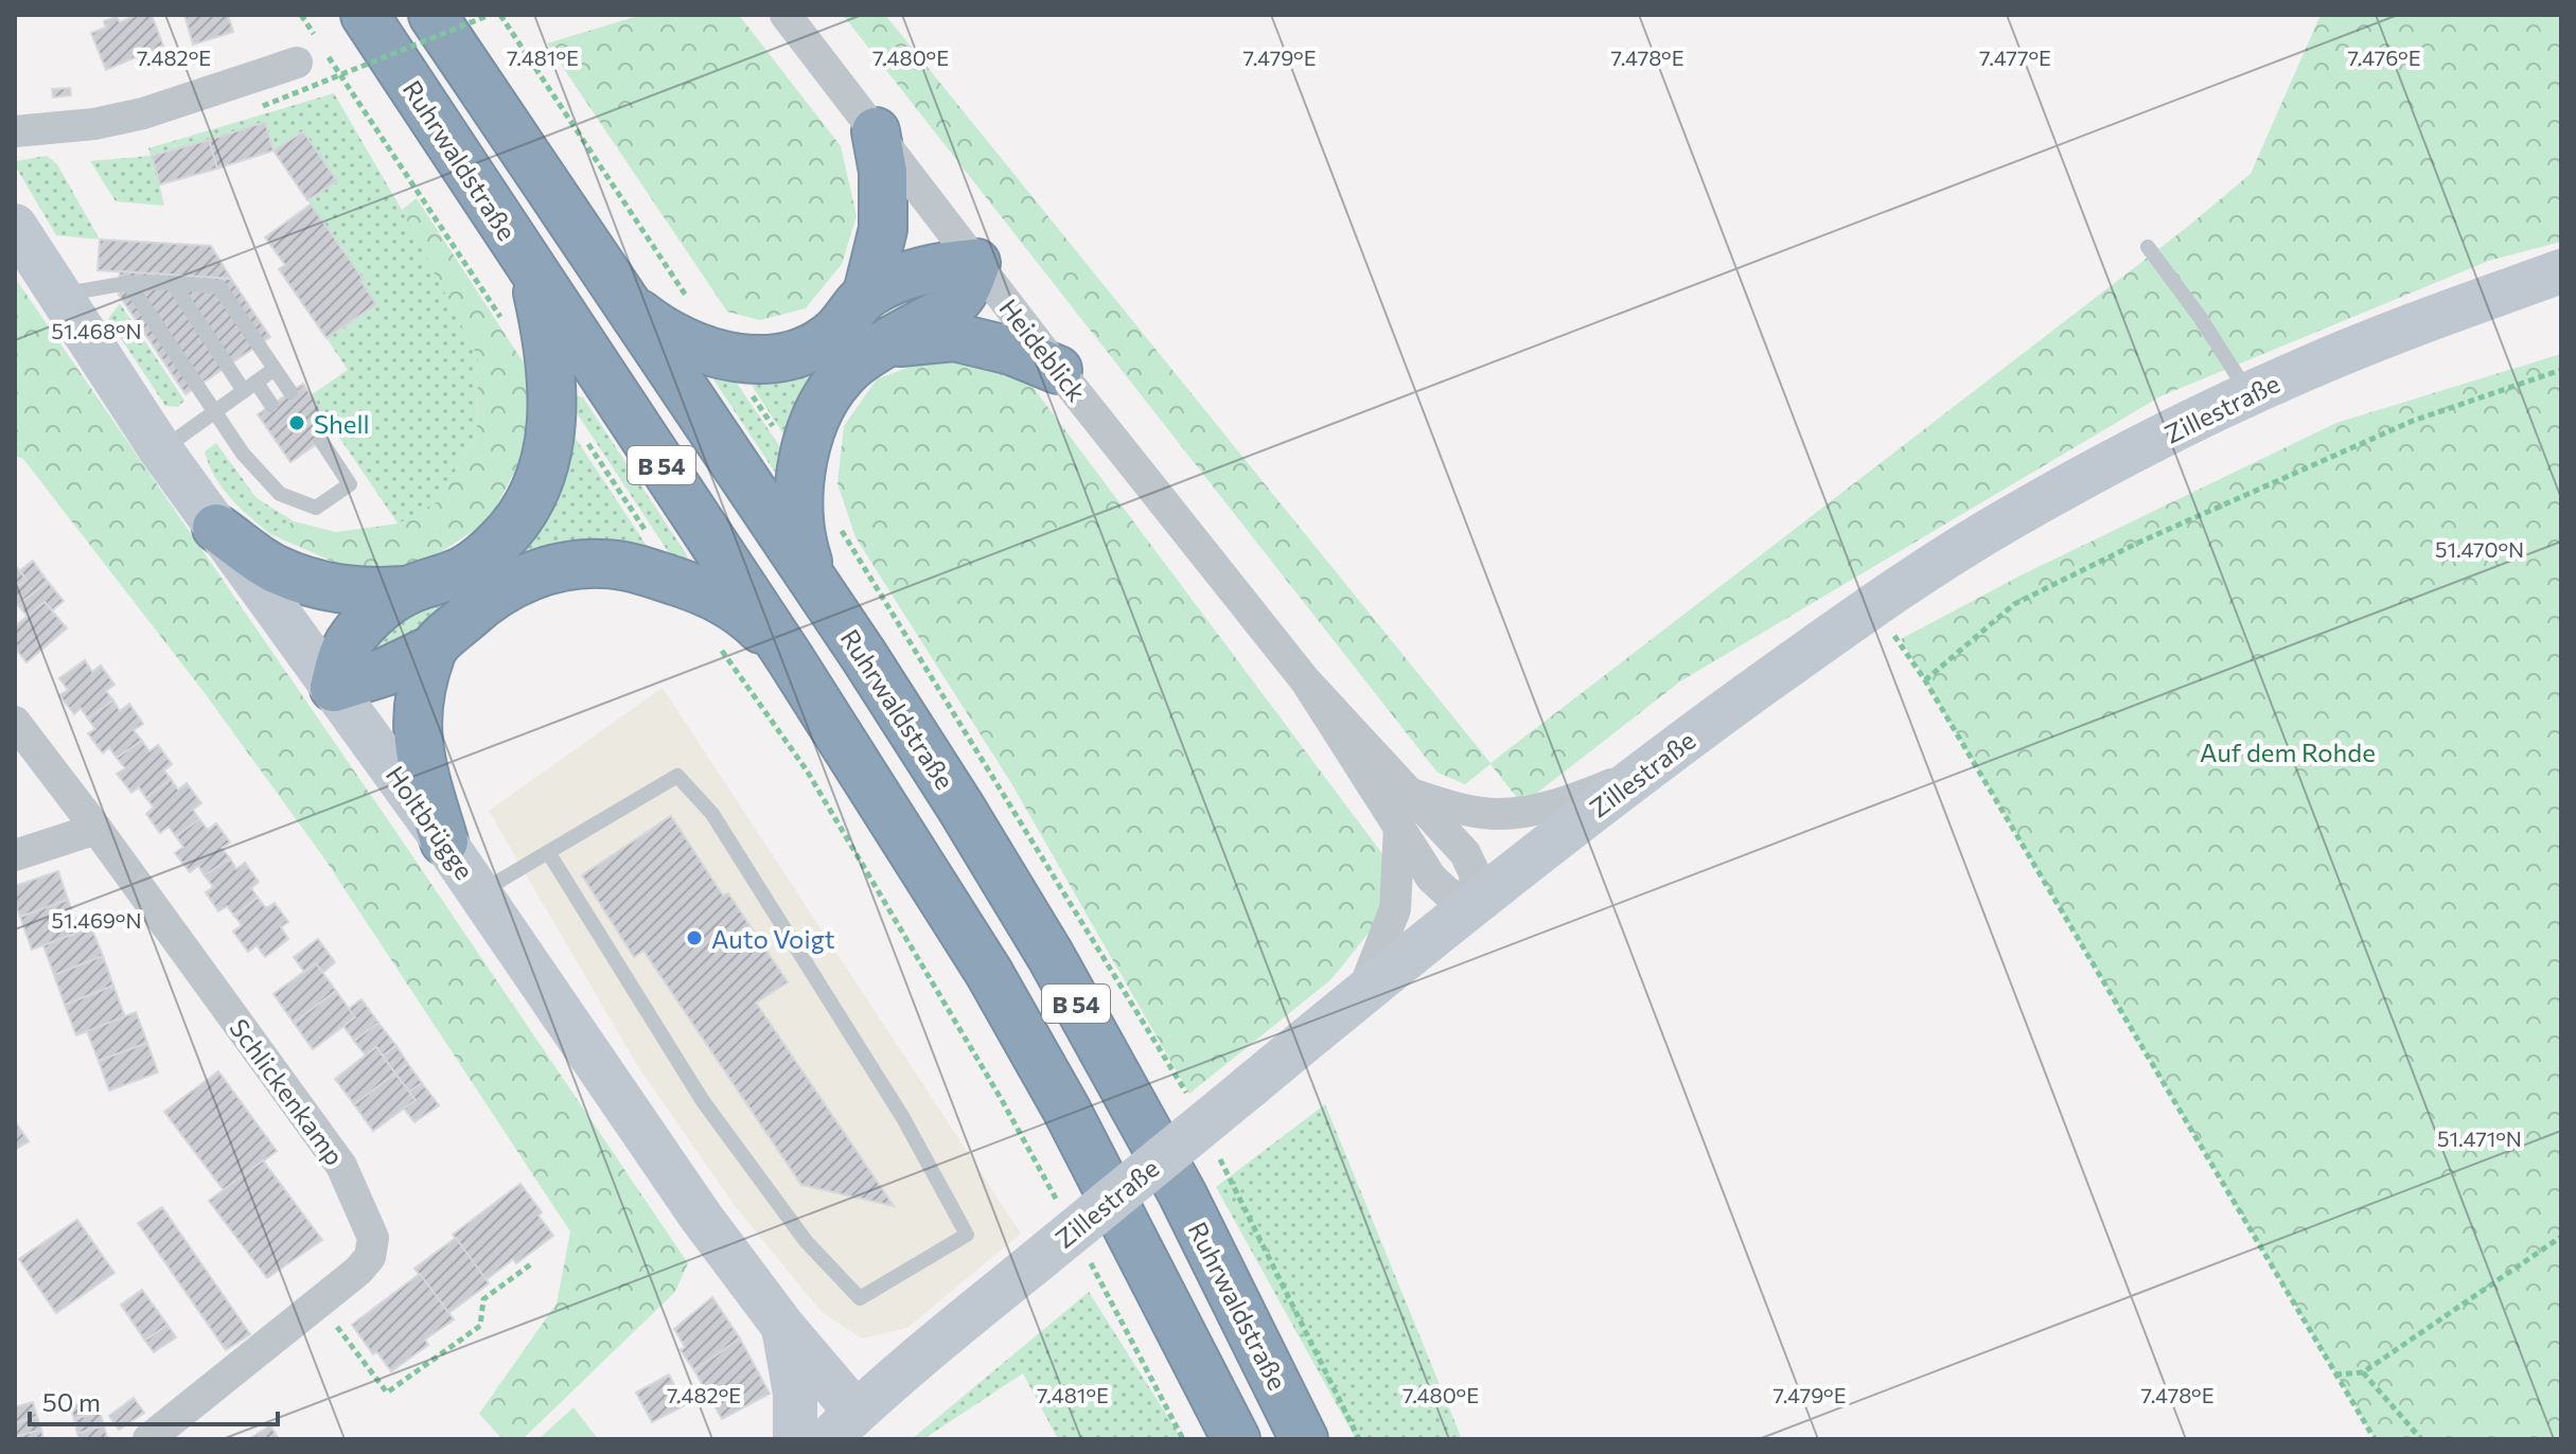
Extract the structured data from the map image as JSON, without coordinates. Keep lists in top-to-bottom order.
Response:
{
  "streets": {
    "highway": ["Ruhrwaldstraße", "B 54"],
    "main road": ["Zillestraße", "Holtbrügge"],
    "street": ["Heideblick", "Schlickenkamp"]
  },
  "crossings": [
    ["Heideblick", "Zillestraße"],
    ["Zillestraße", "Holtbrügge"]
  ],
  "parks": ["Auf dem Rohde"],
  "places": ["Shell", "Auto Voigt"],
  "scale_bar": "50 m",
  "coordinates": [
    "7.480°E",
    "7.479°E",
    "7.478°E",
    "7.477°E",
    "7.482°E",
    "7.481°E",
    "7.476°E",
    "51.468°N",
    "51.470°N",
    "51.469°N",
    "51.471°N"
  ]
}
